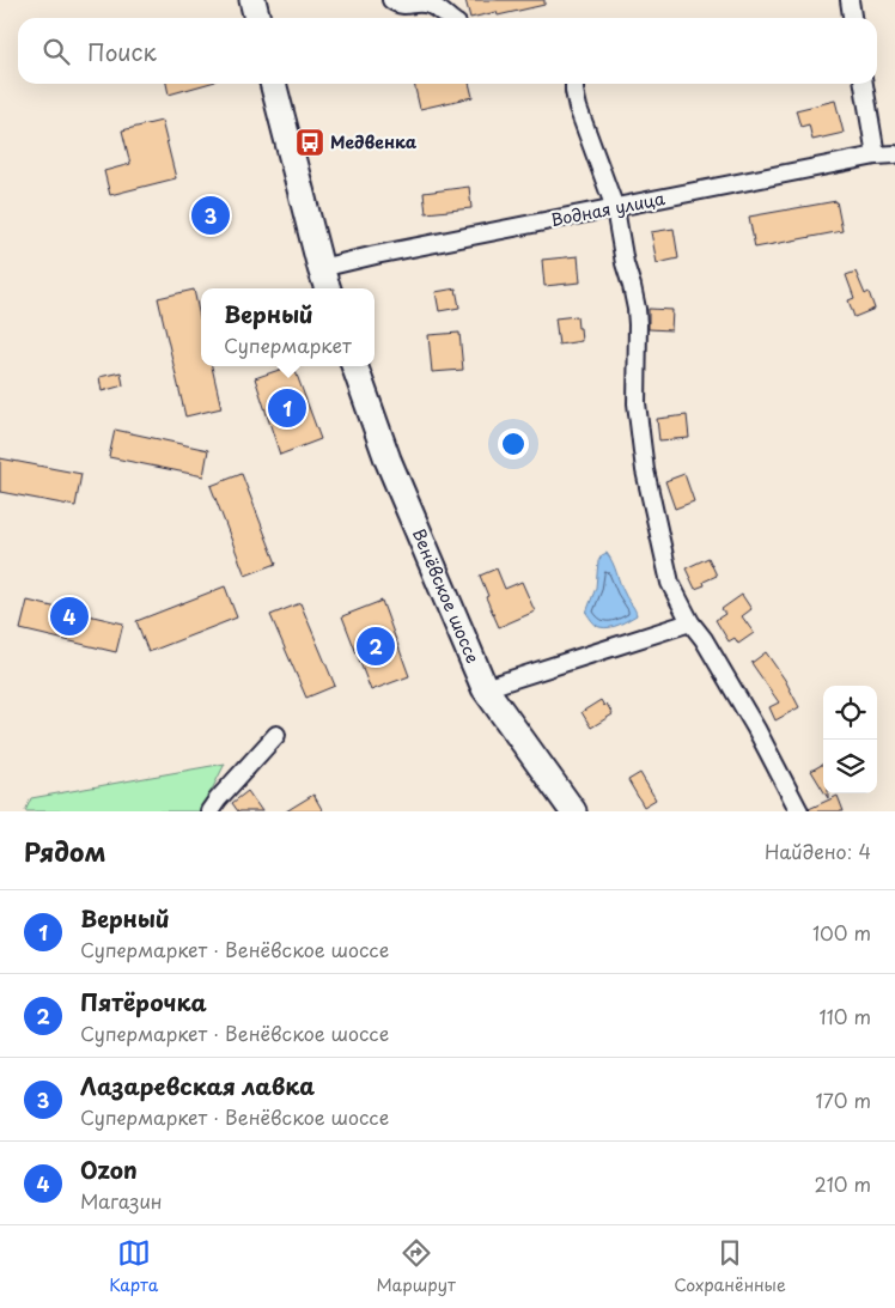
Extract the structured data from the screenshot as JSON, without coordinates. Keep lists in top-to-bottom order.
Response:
{
  "streets": {
    "main road": ["Венёвское шоссе"],
    "street": ["Водная улица"]
  },
  "places": {
    "bus stop": ["Медвенка"]
  },
  "page": {
    "search": "Поиск",
    "pins": [
      "3",
      "1",
      "4",
      "2"
    ],
    "popup": ["Верный", "Супермаркет"],
    "heading": ["Рядом", "Найдено: 4"],
    "list": [
      {
        "mark": "1",
        "name": "Верный",
        "note": "Супермаркет · Венёвское шоссе",
        "value": "100 m"
      },
      {
        "mark": "2",
        "name": "Пятёрочка",
        "note": "Супермаркет · Венёвское шоссе",
        "value": "110 m"
      },
      {
        "mark": "3",
        "name": "Лазаревская лавка",
        "note": "Супермаркет · Венёвское шоссе",
        "value": "170 m"
      },
      {
        "mark": "4",
        "name": "Ozon",
        "note": "Магазин",
        "value": "210 m"
      }
    ],
    "nav": ["Карта", "Маршрут", "Сохранённые"]
  }
}
